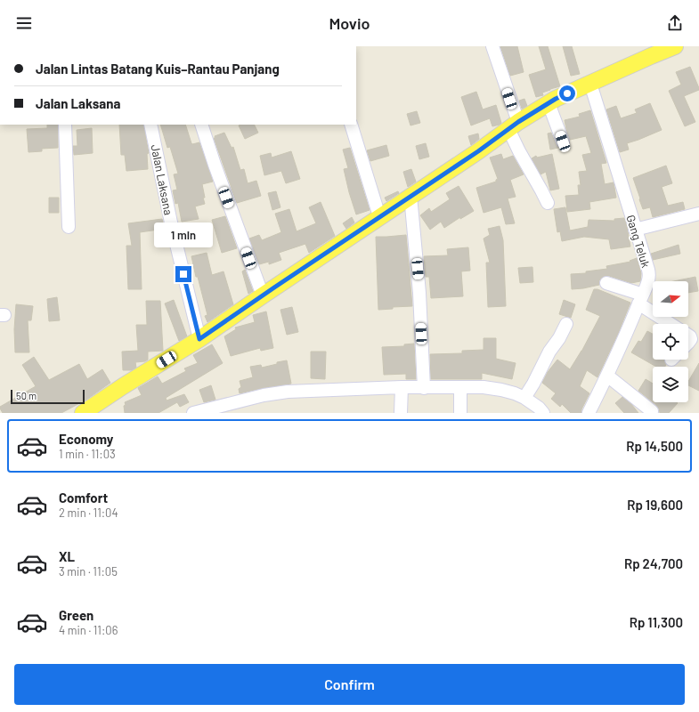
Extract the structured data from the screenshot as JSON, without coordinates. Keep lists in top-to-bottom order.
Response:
{
  "streets": {
    "street": ["Jalan Laksana", "Gang Teluk"]
  },
  "scale_bar": "50 m",
  "north": "right",
  "page": {
    "header": "Movio",
    "banner": ["Jalan Lintas Batang Kuis–Rantau Panjang", "Jalan Laksana"],
    "bubble": "1 min",
    "scale": "50 m",
    "list": [
      {
        "name": "Economy",
        "note": "1 min · 11:03",
        "value": "Rp 14,500"
      },
      {
        "name": "Comfort",
        "note": "2 min · 11:04",
        "value": "Rp 19,600"
      },
      {
        "name": "XL",
        "note": "3 min · 11:05",
        "value": "Rp 24,700"
      },
      {
        "name": "Green",
        "note": "4 min · 11:06",
        "value": "Rp 11,300"
      }
    ],
    "buttons": "Confirm"
  }
}
